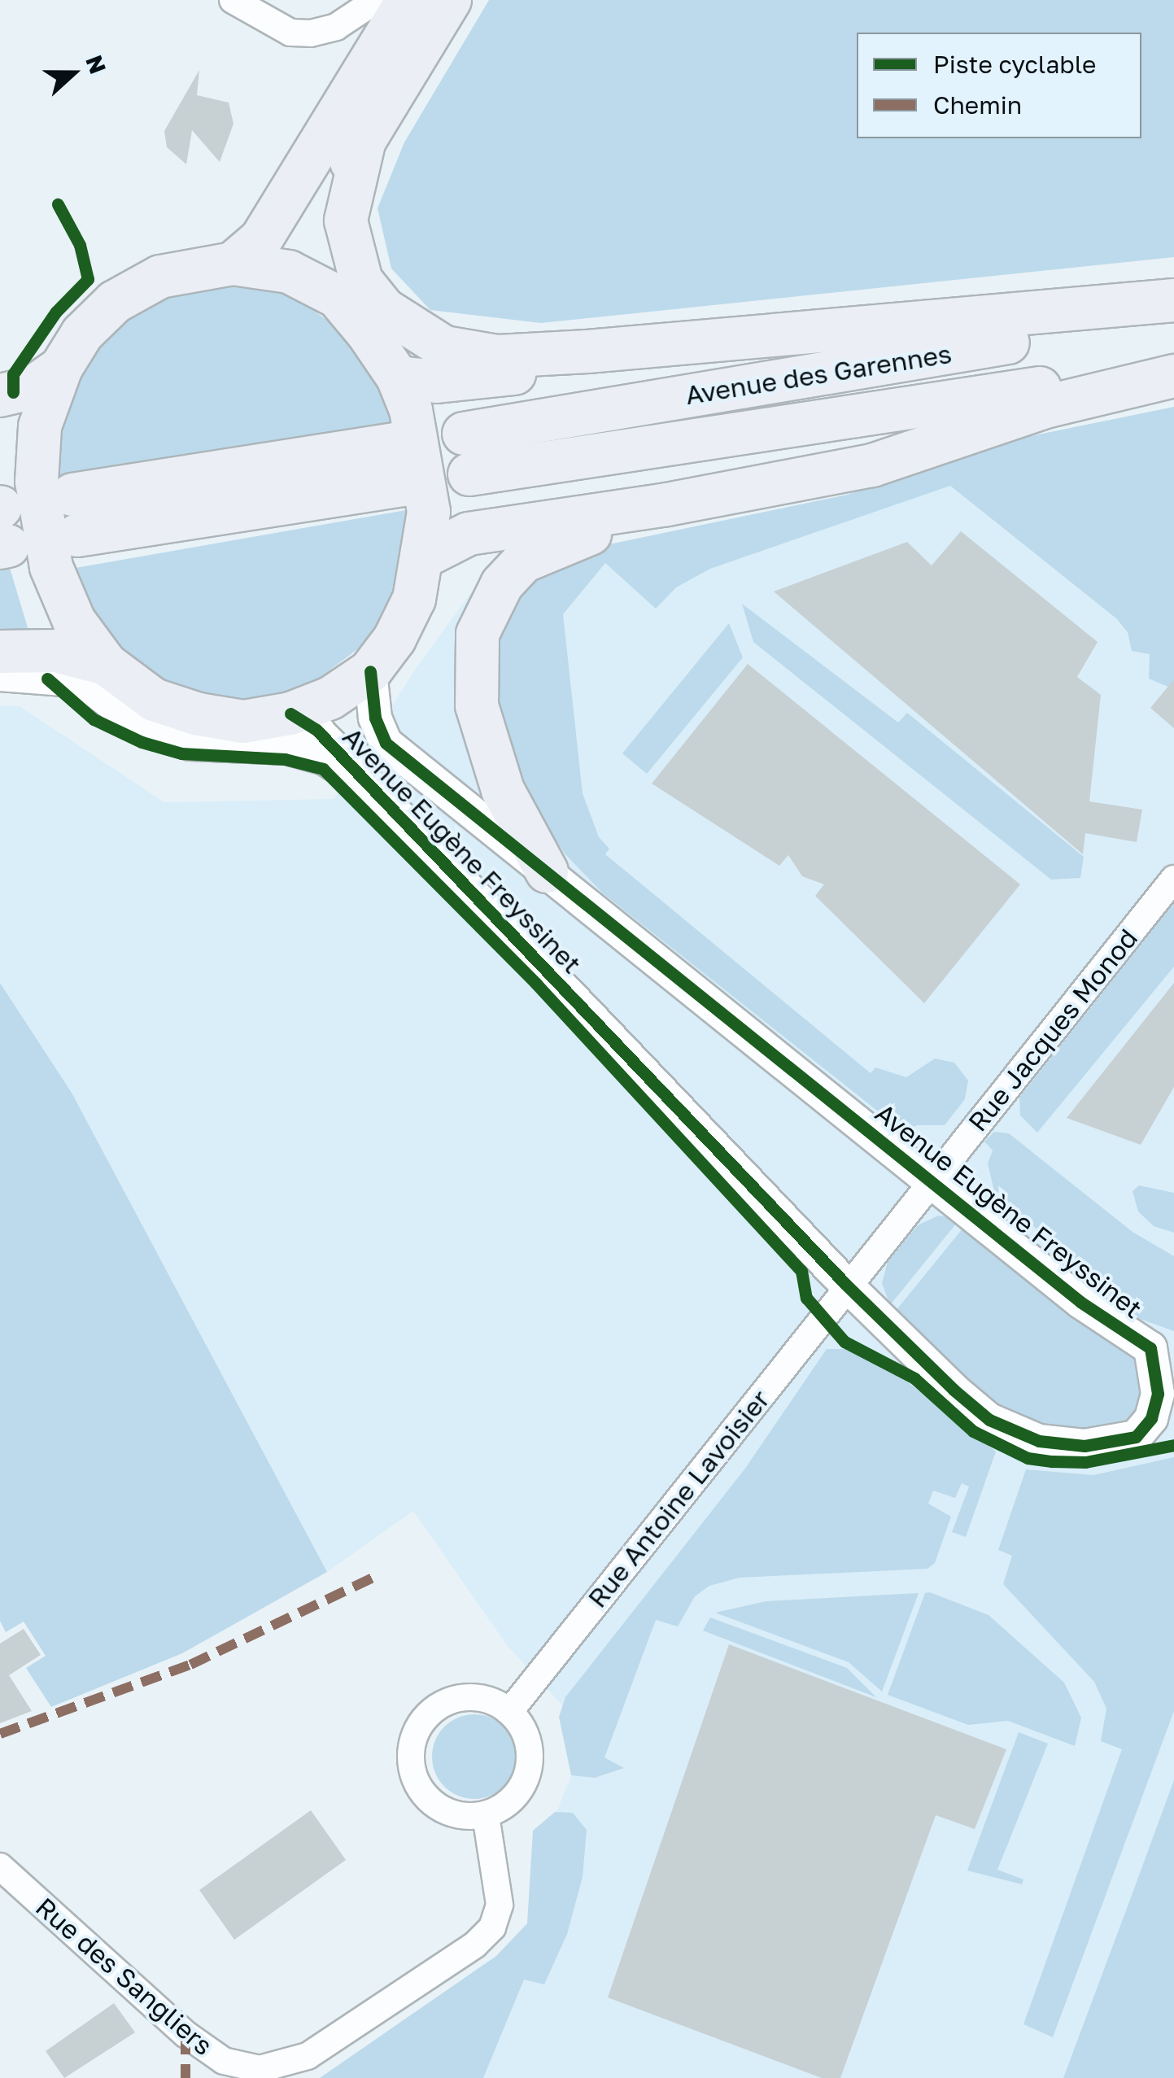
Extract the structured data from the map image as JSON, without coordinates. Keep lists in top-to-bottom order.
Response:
{
  "streets": {
    "main road": ["Avenue des Garennes"],
    "street": [
      "Avenue Eugène Freyssinet",
      "Rue Jacques Monod",
      "Rue Antoine Lavoisier",
      "Rue des Sangliers"
    ]
  },
  "crossings": [
    ["Avenue Eugène Freyssinet", "Rue Jacques Monod"],
    ["Avenue Eugène Freyssinet", "Rue Antoine Lavoisier"],
    ["Rue Jacques Monod", "Rue Antoine Lavoisier"],
    ["Rue Antoine Lavoisier", "Rue des Sangliers"]
  ],
  "legend": ["Piste cyclable", "Chemin"],
  "north": "right"
}
